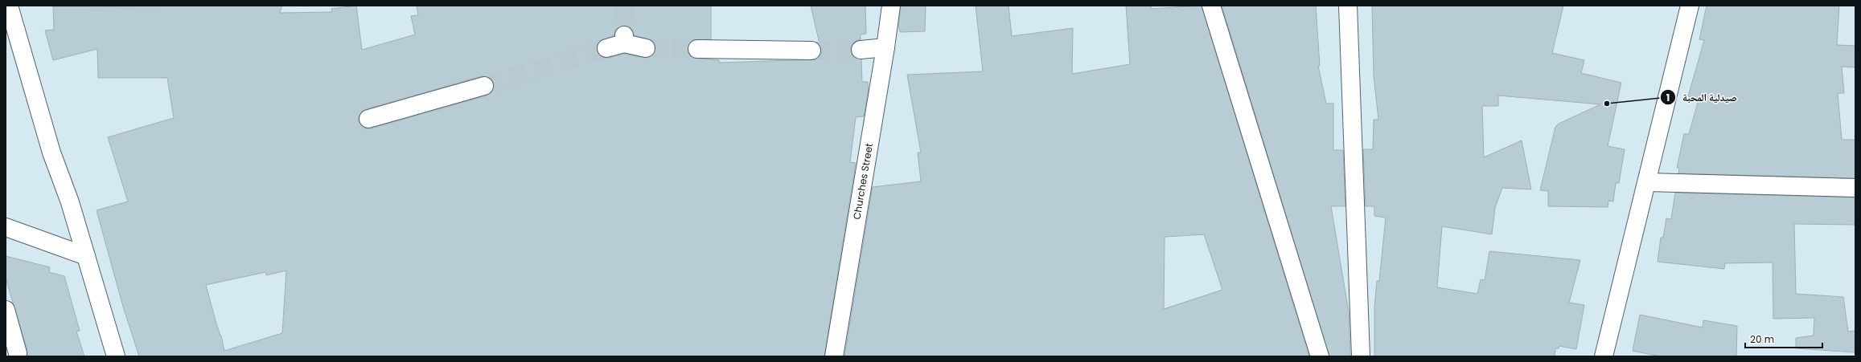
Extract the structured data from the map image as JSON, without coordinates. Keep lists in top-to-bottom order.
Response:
{
  "streets": {
    "street": ["Churches Street"]
  },
  "places": ["صيدلية المحبة"],
  "scale_bar": "20 m"
}
